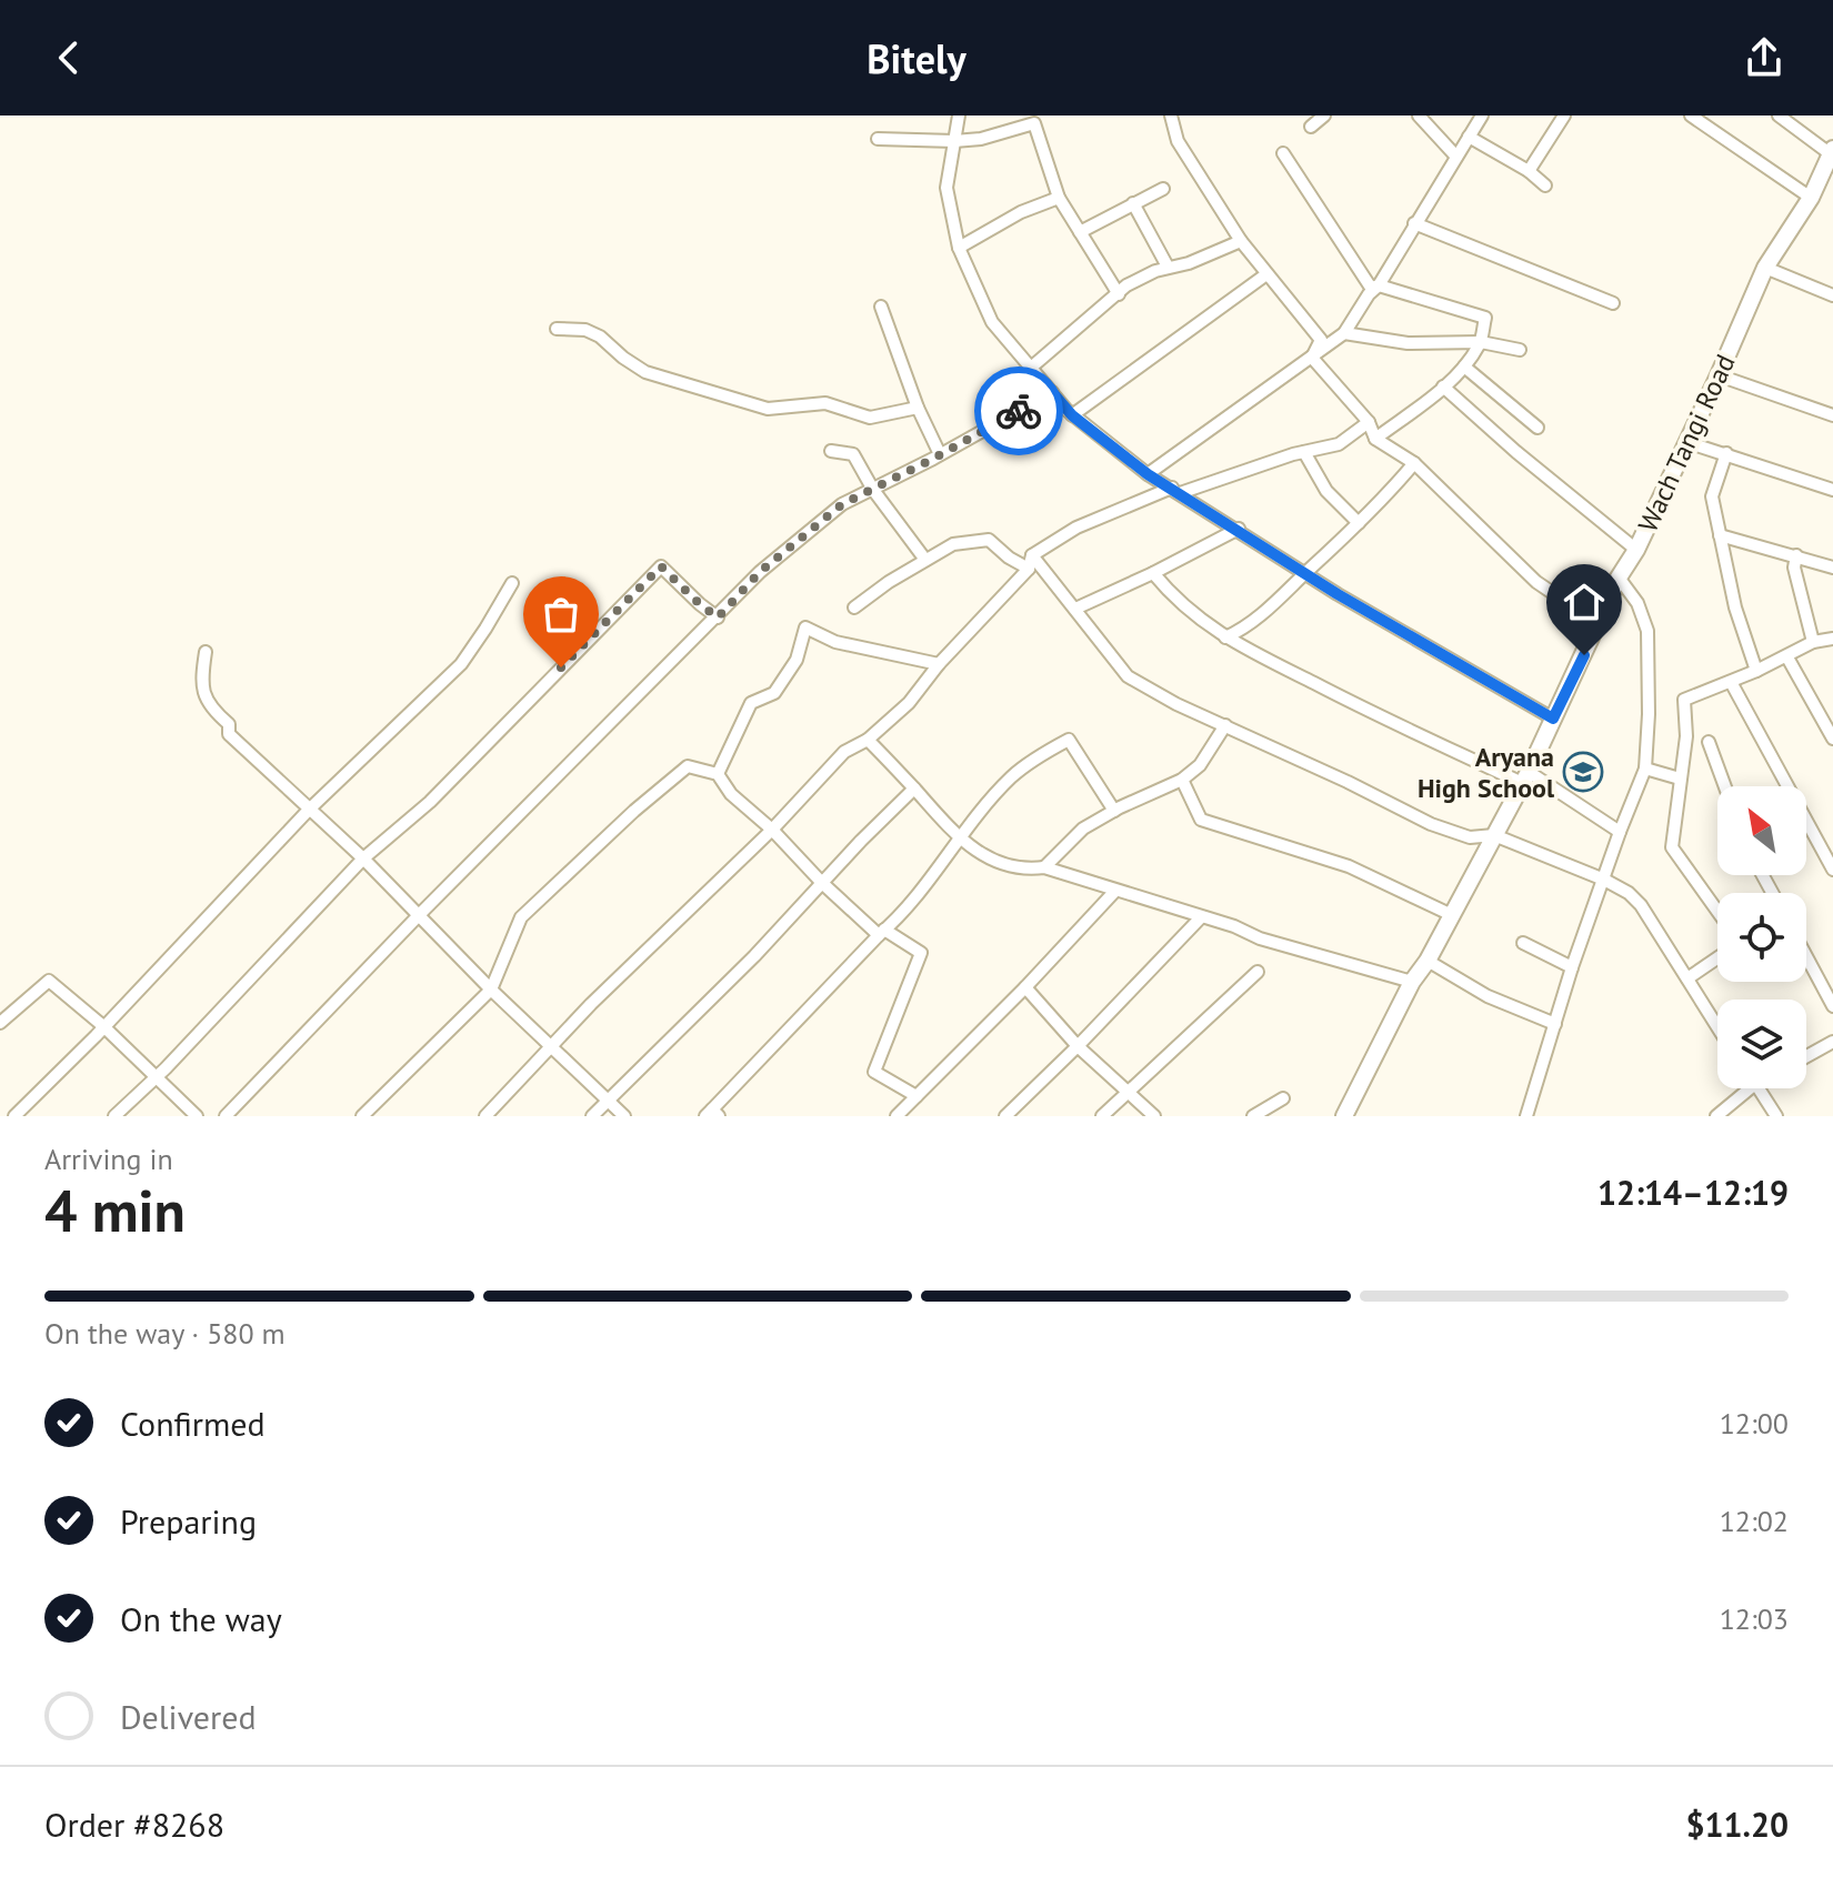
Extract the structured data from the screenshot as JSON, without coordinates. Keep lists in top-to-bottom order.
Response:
{
  "streets": {
    "main road": ["Wach Tangi Road"]
  },
  "places": {
    "school or university": ["Aryana High School"]
  },
  "north": "top left",
  "page": {
    "header": "Bitely",
    "heading": ["4 min", "Arriving in", "12:14–12:19"],
    "panel": ["Order #8268", "$11.20"],
    "bar": "On the way · 580 m",
    "list": [
      ["Confirmed", "12:00"],
      ["Preparing", "12:02"],
      ["On the way", "12:03"],
      "Delivered"
    ]
  }
}
